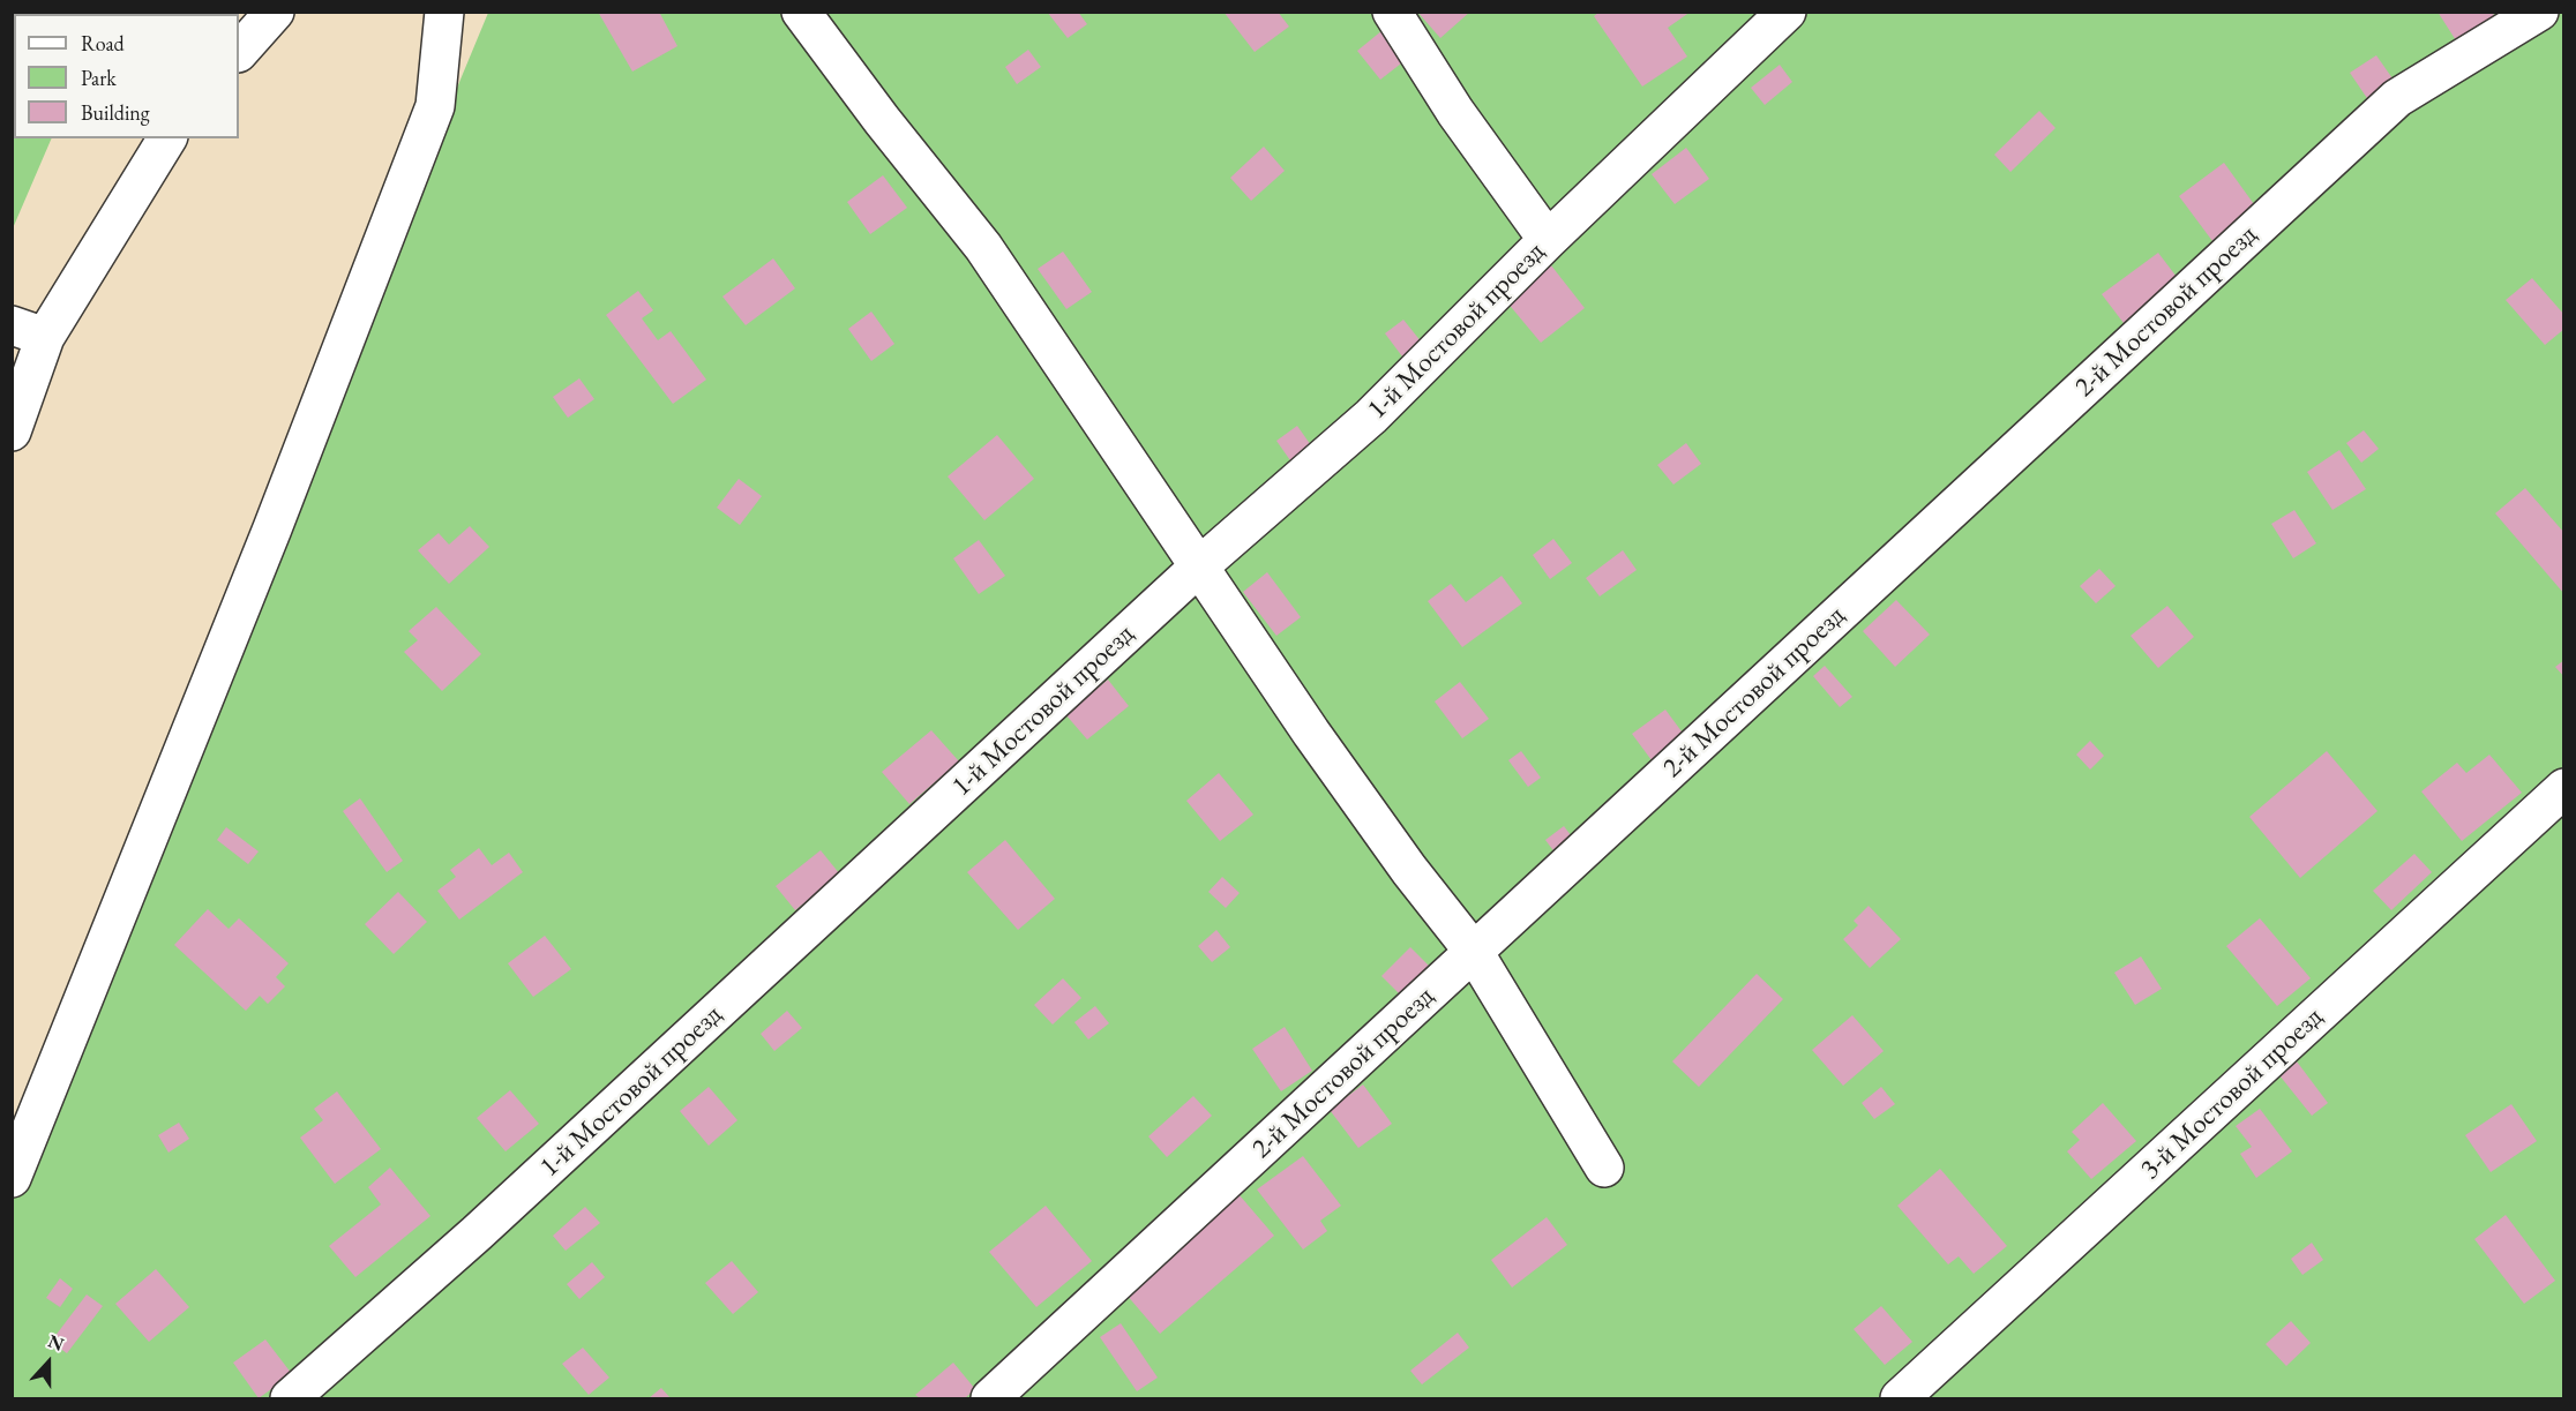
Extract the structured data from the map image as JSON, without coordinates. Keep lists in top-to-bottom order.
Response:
{
  "streets": {
    "lane": ["2-й Мостовой проезд", "1-й Мостовой проезд", "3-й Мостовой проезд"]
  },
  "legend": ["Road", "Park", "Building"],
  "north": "top"
}
